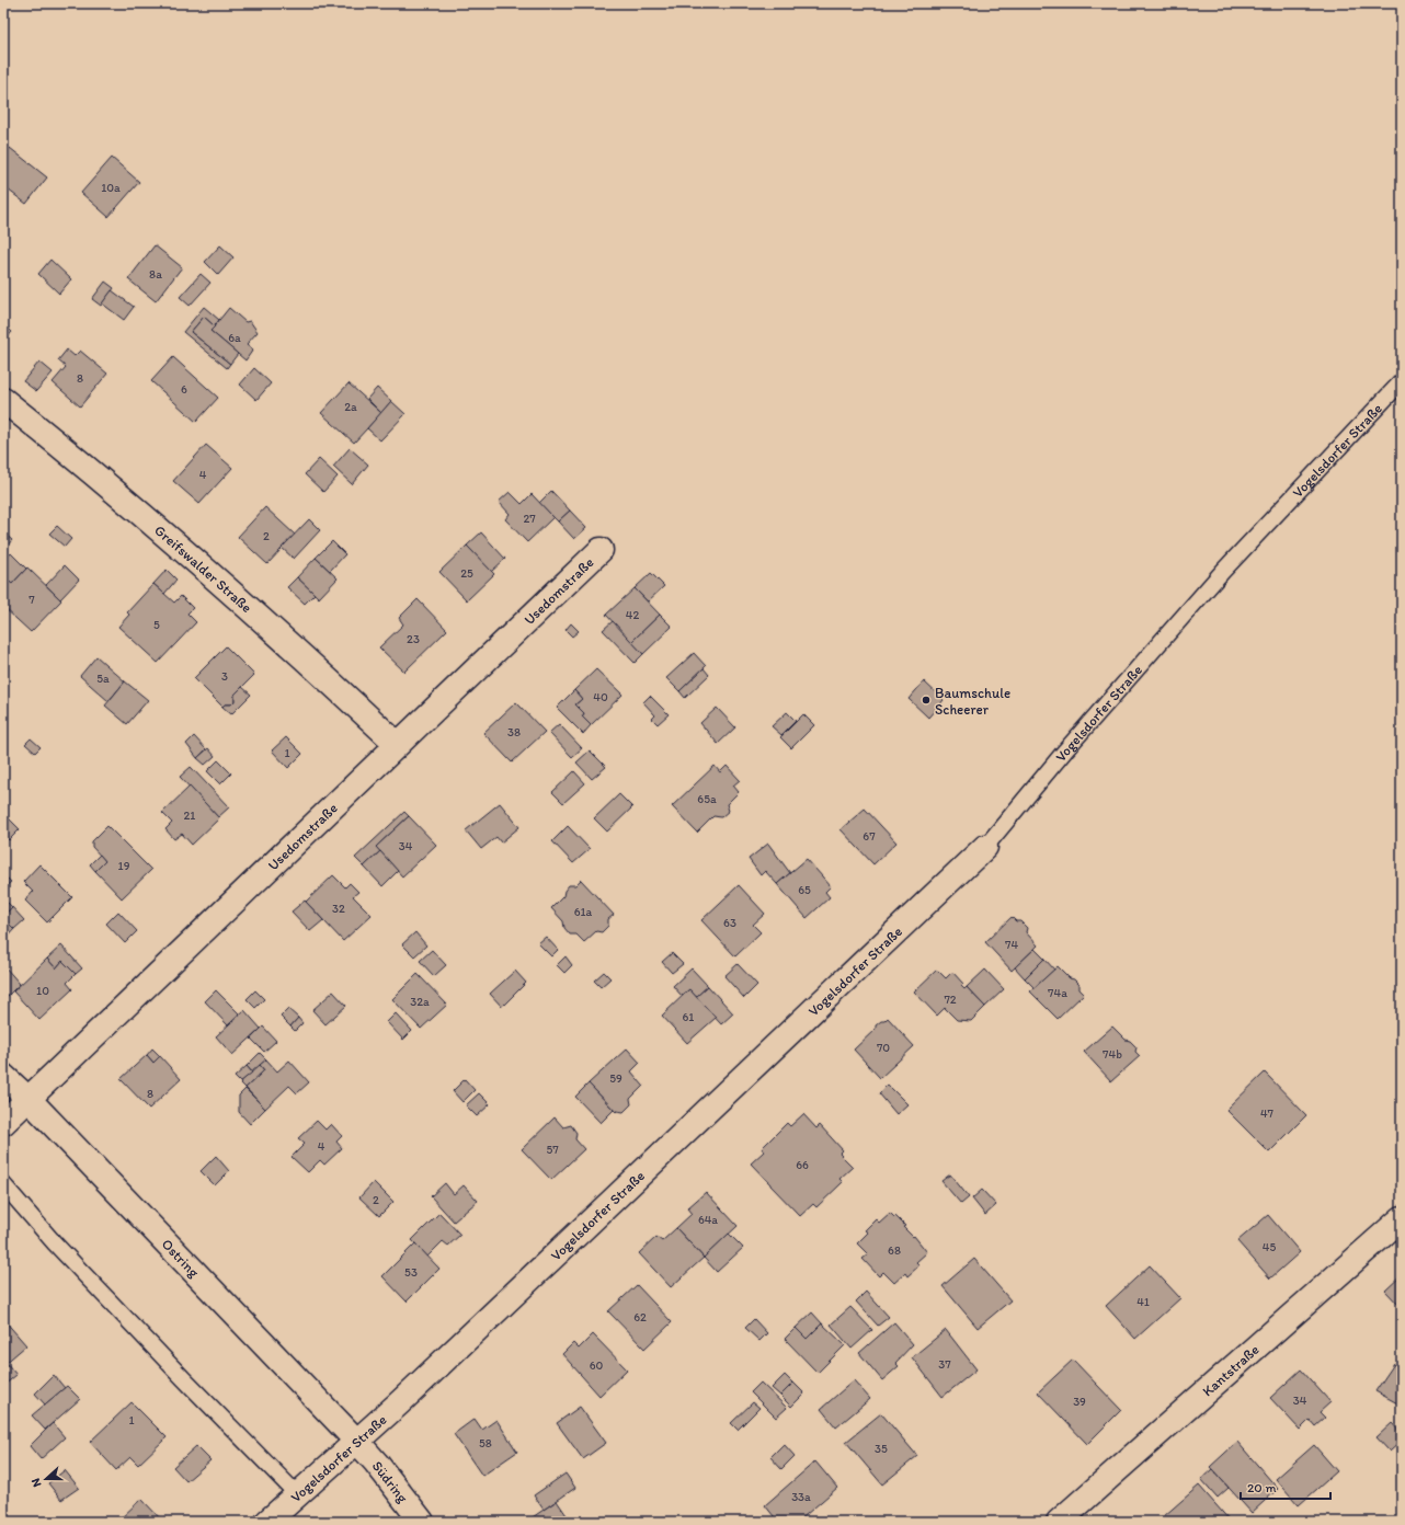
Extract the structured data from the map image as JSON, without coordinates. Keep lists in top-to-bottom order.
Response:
{
  "streets": {
    "street": [
      "Vogelsdorfer Straße",
      "Greifswalder Straße",
      "Usedomstraße",
      "Ostring",
      "Kantstraße",
      "Südring"
    ]
  },
  "crossings": [
    ["Vogelsdorfer Straße", "Ostring"],
    ["Vogelsdorfer Straße", "Südring"],
    ["Greifswalder Straße", "Usedomstraße"],
    ["Usedomstraße", "Ostring"],
    ["Ostring", "Südring"]
  ],
  "places": ["Baumschule Scheerer"],
  "house_numbers": [
    "10a",
    "8a",
    "6a",
    "8",
    "6",
    "2a",
    "4",
    "27",
    "2",
    "25",
    "7",
    "42",
    "5",
    "23",
    "3",
    "5a",
    "40",
    "38",
    "1",
    "65a",
    "21",
    "67",
    "34",
    "19",
    "65",
    "32",
    "61a",
    "63",
    "74",
    "10",
    "74a",
    "72",
    "32a",
    "61",
    "70",
    "74b",
    "59",
    "8",
    "47",
    "4",
    "57",
    "66",
    "2",
    "64a",
    "45",
    "68",
    "53",
    "41",
    "62",
    "37",
    "60",
    "34",
    "39",
    "1",
    "58",
    "35",
    "33a"
  ],
  "scale_bar": "20 m",
  "north": "left"
}
